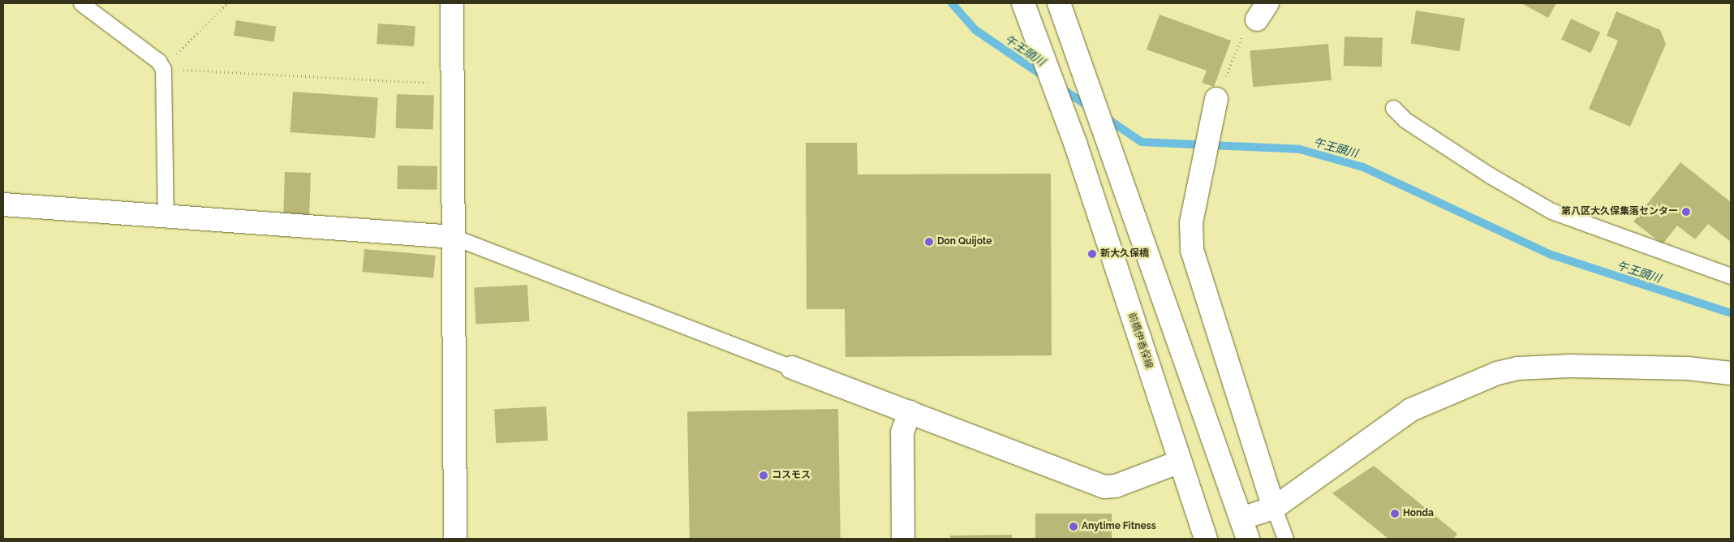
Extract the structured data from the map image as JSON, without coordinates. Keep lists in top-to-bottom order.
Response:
{
  "streets": {
    "street": ["前橋伊香保線"]
  },
  "water": ["午王頭川"],
  "places": [
    "第八区大久保集落センター",
    "Don Quijote",
    "新大久保橋",
    "コスモス",
    "Honda",
    "Anytime Fitness"
  ]
}
